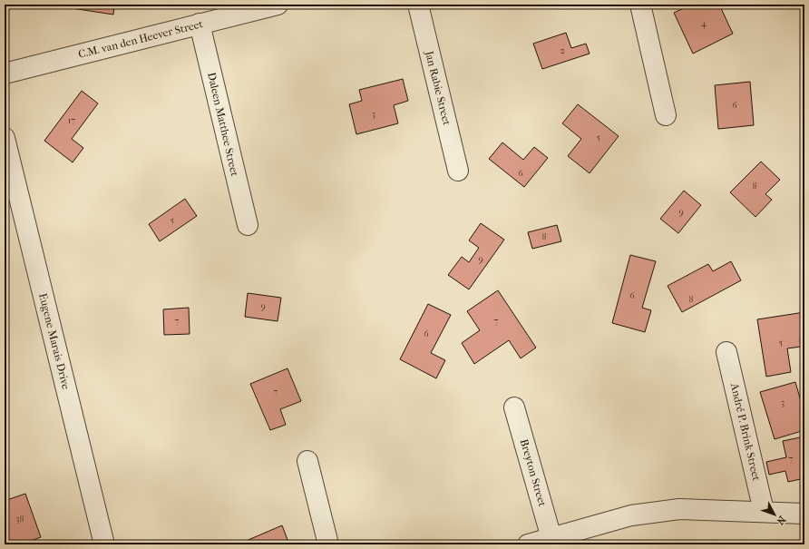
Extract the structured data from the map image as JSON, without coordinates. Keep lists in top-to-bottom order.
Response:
{
  "streets": {
    "street": [
      "C.M. van den Heever Street",
      "Jan Rabie Street",
      "Daleen Matthee Street",
      "Eugene Marais Drive",
      "André P. Brink Street",
      "Breyton Street"
    ]
  },
  "crossings": [
    ["C.M. van den Heever Street", "Daleen Matthee Street"]
  ],
  "house_numbers": [
    "4",
    "2",
    "6",
    "3",
    "17",
    "5",
    "6",
    "8",
    "9",
    "5",
    "8",
    "9",
    "6",
    "8",
    "9",
    "7",
    "7",
    "6",
    "5",
    "7",
    "3",
    "7",
    "38"
  ],
  "north": "bottom right"
}
